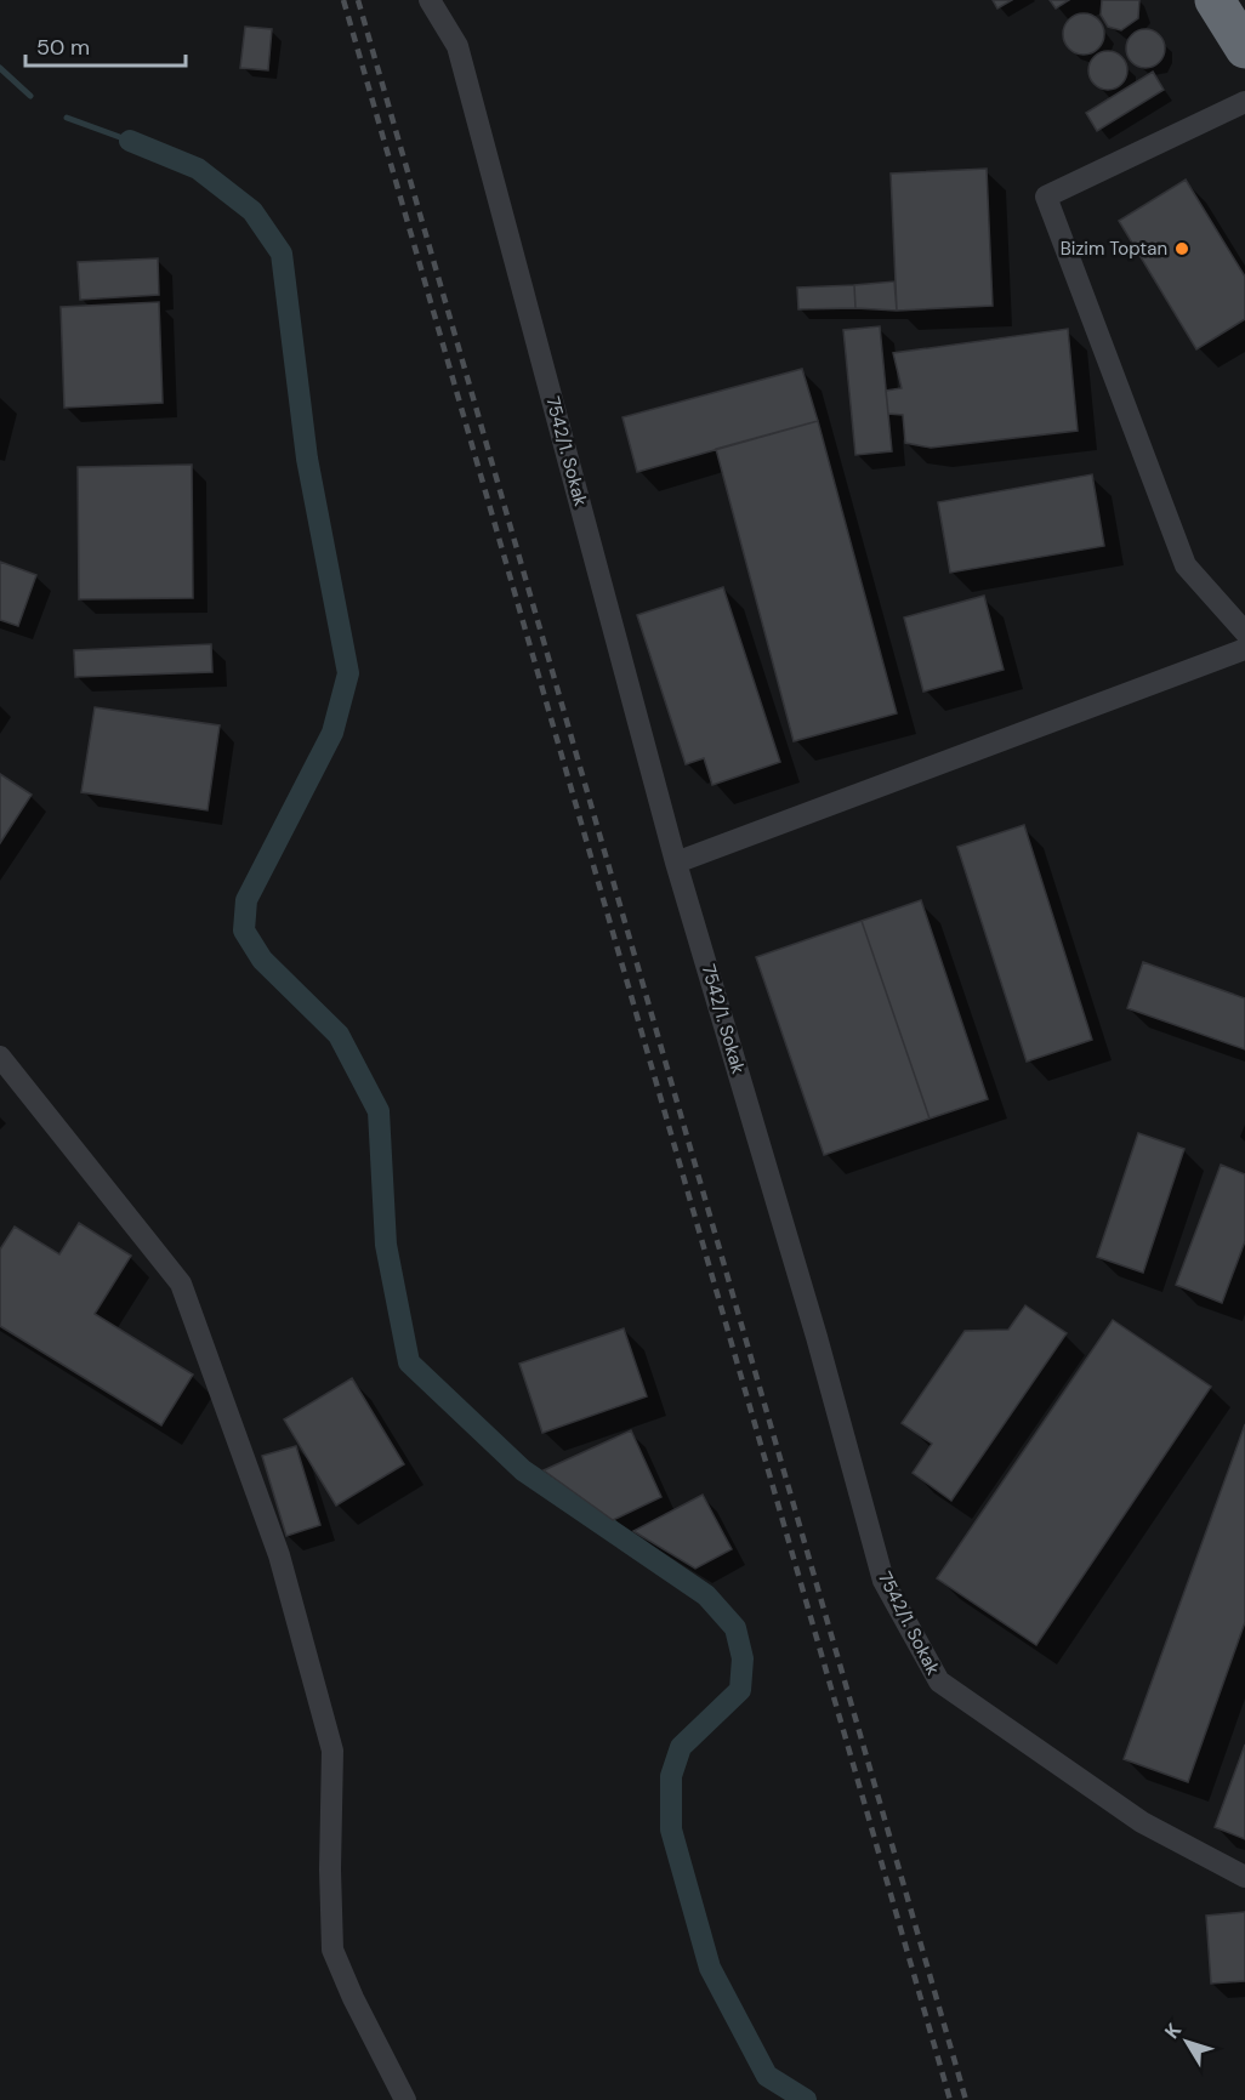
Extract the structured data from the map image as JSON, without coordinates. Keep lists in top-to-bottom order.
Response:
{
  "streets": {
    "street": ["7542/1. Sokak"]
  },
  "places": ["Bizim Toptan"],
  "scale_bar": "50 m",
  "north": "top left"
}
